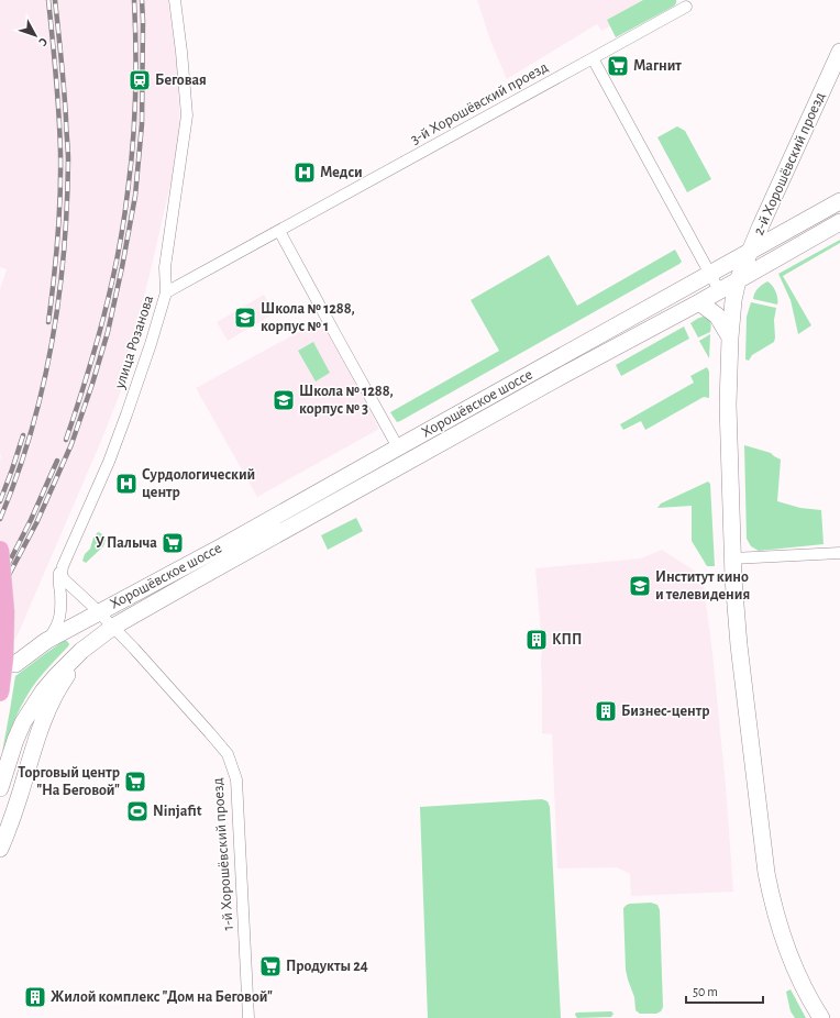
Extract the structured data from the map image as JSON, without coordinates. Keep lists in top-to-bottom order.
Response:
{
  "streets": {
    "main road": ["2-й Хорошёвский проезд", "Хорошёвское шоссе"],
    "street": ["3-й Хорошёвский проезд", "улица Розанова", "1-й Хорошёвский проезд"]
  },
  "crossings": [
    ["3-й Хорошёвский проезд", "улица Розанова"],
    ["2-й Хорошёвский проезд", "Хорошёвское шоссе"],
    ["Хорошёвское шоссе", "1-й Хорошёвский проезд"]
  ],
  "places": {
    "supermarket": [
      "Магнит",
      "У Палыча",
      "Торговый центр \"На Беговой\"",
      "Продукты 24"
    ],
    "station": ["Беговая"],
    "hospital": ["Медси", "Сурдологический центр"],
    "school or university": ["Школа № 1288, корпус № 1", "Школа № 1288, корпус № 3", "Институт кино и телевидения"],
    "building": ["КПП", "Бизнес-центр", "Жилой комплекс \"Дом на Беговой\""],
    "sports": ["Ninjafit"]
  },
  "scale_bar": "50 m",
  "north": "bottom right"
}
